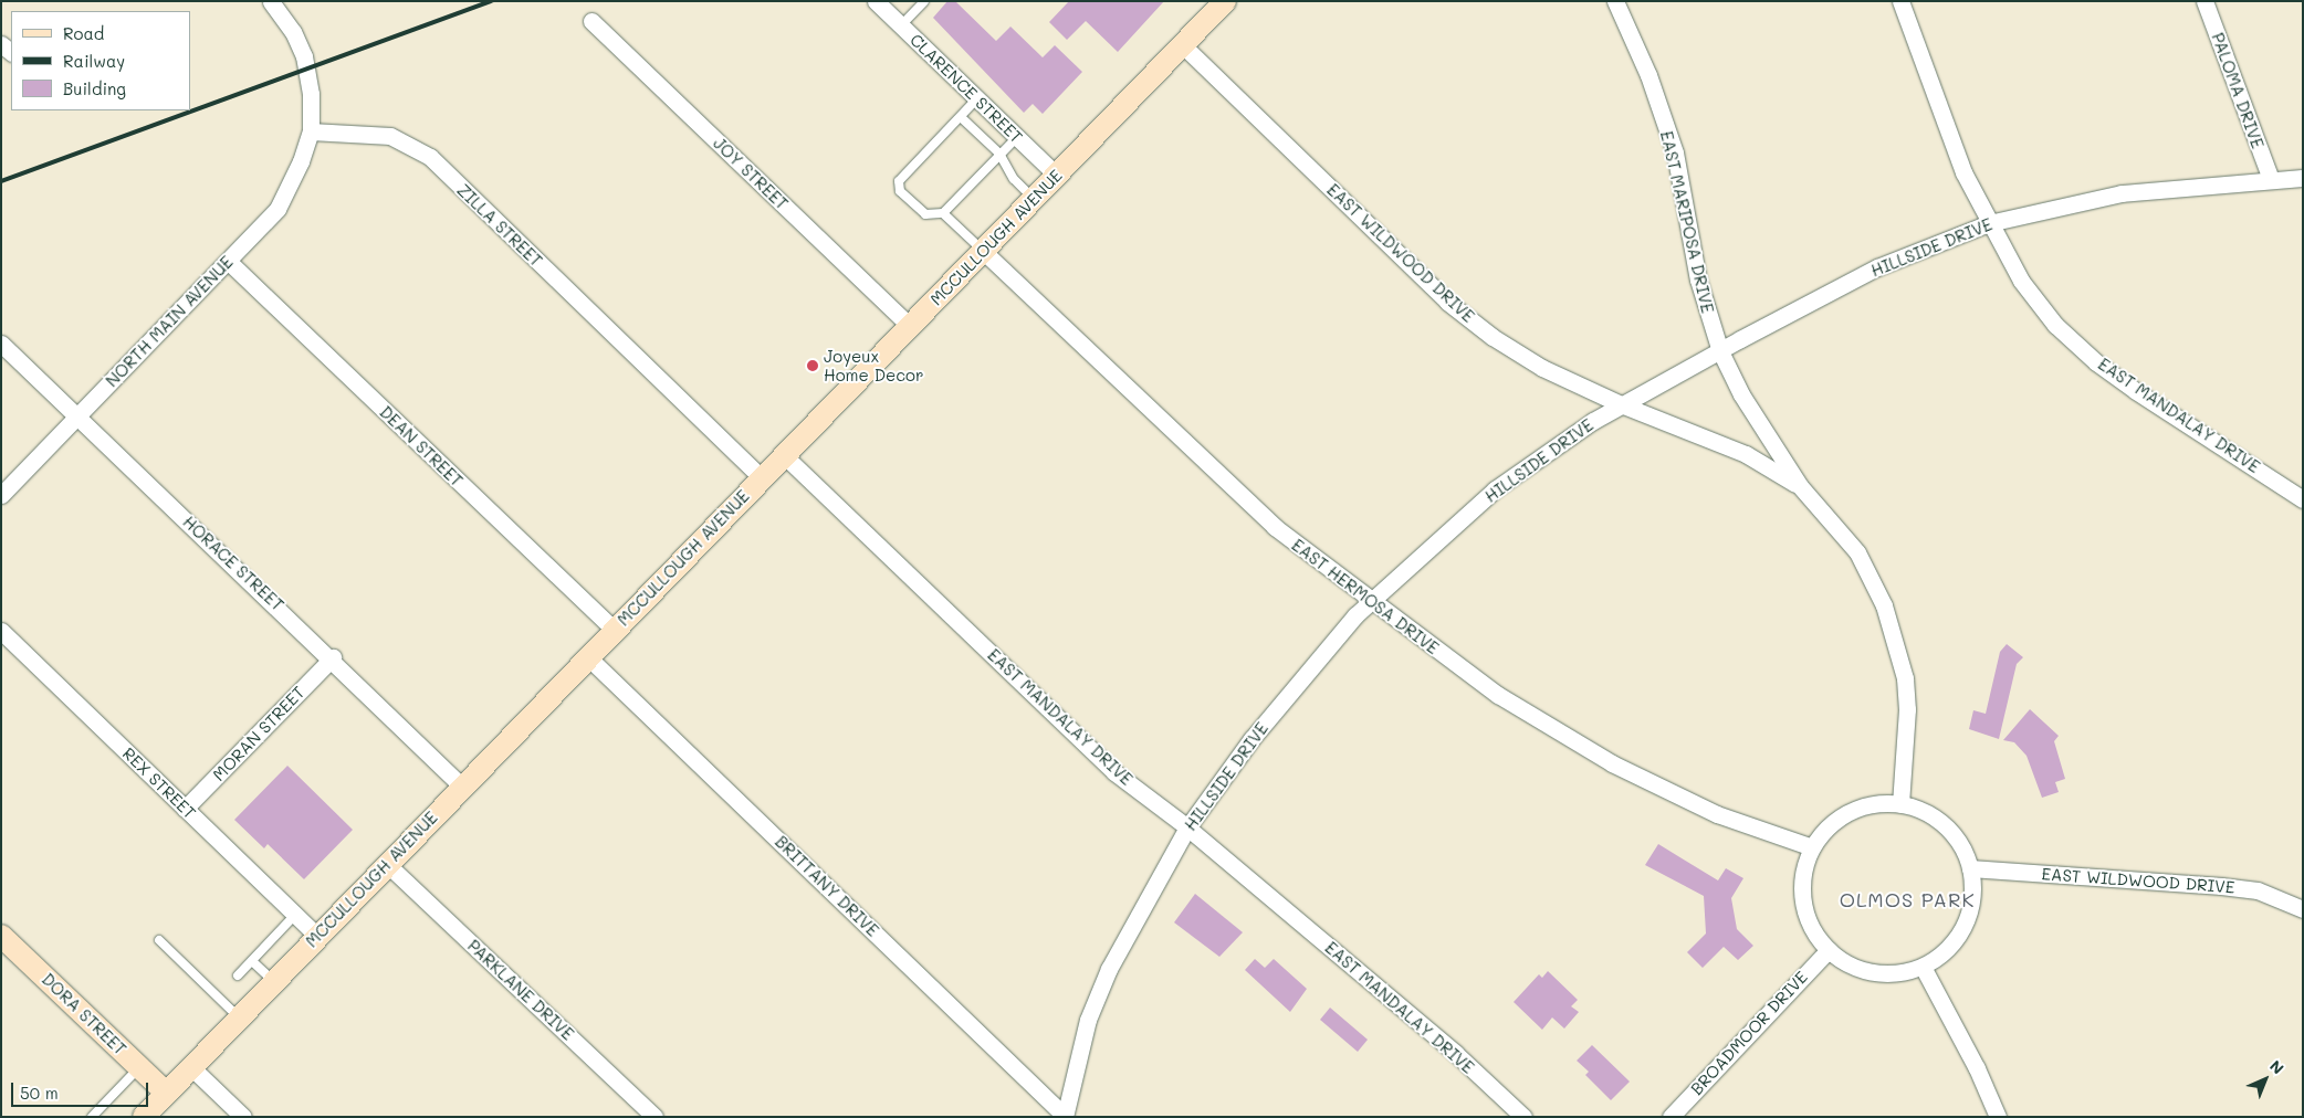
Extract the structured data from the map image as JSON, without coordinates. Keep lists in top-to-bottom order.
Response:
{
  "streets": {
    "main road": ["MCCULLOUGH AVENUE", "DORA STREET"],
    "street": [
      "CLARENCE STREET",
      "PALOMA DRIVE",
      "JOY STREET",
      "EAST MARIPOSA DRIVE",
      "ZILLA STREET",
      "HILLSIDE DRIVE",
      "EAST WILDWOOD DRIVE",
      "NORTH MAIN AVENUE",
      "EAST MANDALAY DRIVE",
      "DEAN STREET",
      "HORACE STREET",
      "EAST HERMOSA DRIVE",
      "MORAN STREET",
      "REX STREET",
      "BRITTANY DRIVE",
      "PARKLANE DRIVE",
      "BROADMOOR DRIVE"
    ]
  },
  "crossings": [
    ["CLARENCE STREET", "MCCULLOUGH AVENUE"],
    ["PALOMA DRIVE", "HILLSIDE DRIVE"],
    ["JOY STREET", "MCCULLOUGH AVENUE"],
    ["EAST MARIPOSA DRIVE", "HILLSIDE DRIVE"],
    ["EAST MARIPOSA DRIVE", "EAST WILDWOOD DRIVE"],
    ["ZILLA STREET", "MCCULLOUGH AVENUE"],
    ["ZILLA STREET", "NORTH MAIN AVENUE"],
    ["MCCULLOUGH AVENUE", "EAST WILDWOOD DRIVE"],
    ["MCCULLOUGH AVENUE", "EAST MANDALAY DRIVE"],
    ["MCCULLOUGH AVENUE", "DEAN STREET"],
    ["MCCULLOUGH AVENUE", "HORACE STREET"],
    ["MCCULLOUGH AVENUE", "EAST HERMOSA DRIVE"],
    ["MCCULLOUGH AVENUE", "REX STREET"],
    ["MCCULLOUGH AVENUE", "BRITTANY DRIVE"],
    ["MCCULLOUGH AVENUE", "PARKLANE DRIVE"],
    ["MCCULLOUGH AVENUE", "DORA STREET"],
    ["HILLSIDE DRIVE", "EAST WILDWOOD DRIVE"],
    ["HILLSIDE DRIVE", "EAST MANDALAY DRIVE"],
    ["HILLSIDE DRIVE", "EAST HERMOSA DRIVE"],
    ["HILLSIDE DRIVE", "BRITTANY DRIVE"],
    ["EAST WILDWOOD DRIVE", "EAST HERMOSA DRIVE"],
    ["EAST WILDWOOD DRIVE", "BROADMOOR DRIVE"],
    ["NORTH MAIN AVENUE", "DEAN STREET"],
    ["NORTH MAIN AVENUE", "HORACE STREET"],
    ["HORACE STREET", "MORAN STREET"],
    ["EAST HERMOSA DRIVE", "BROADMOOR DRIVE"],
    ["MORAN STREET", "REX STREET"]
  ],
  "districts": ["OLMOS PARK"],
  "places": ["Joyeux Home Decor"],
  "legend": ["Road", "Railway", "Building"],
  "scale_bar": "50 m",
  "north": "top right"
}
